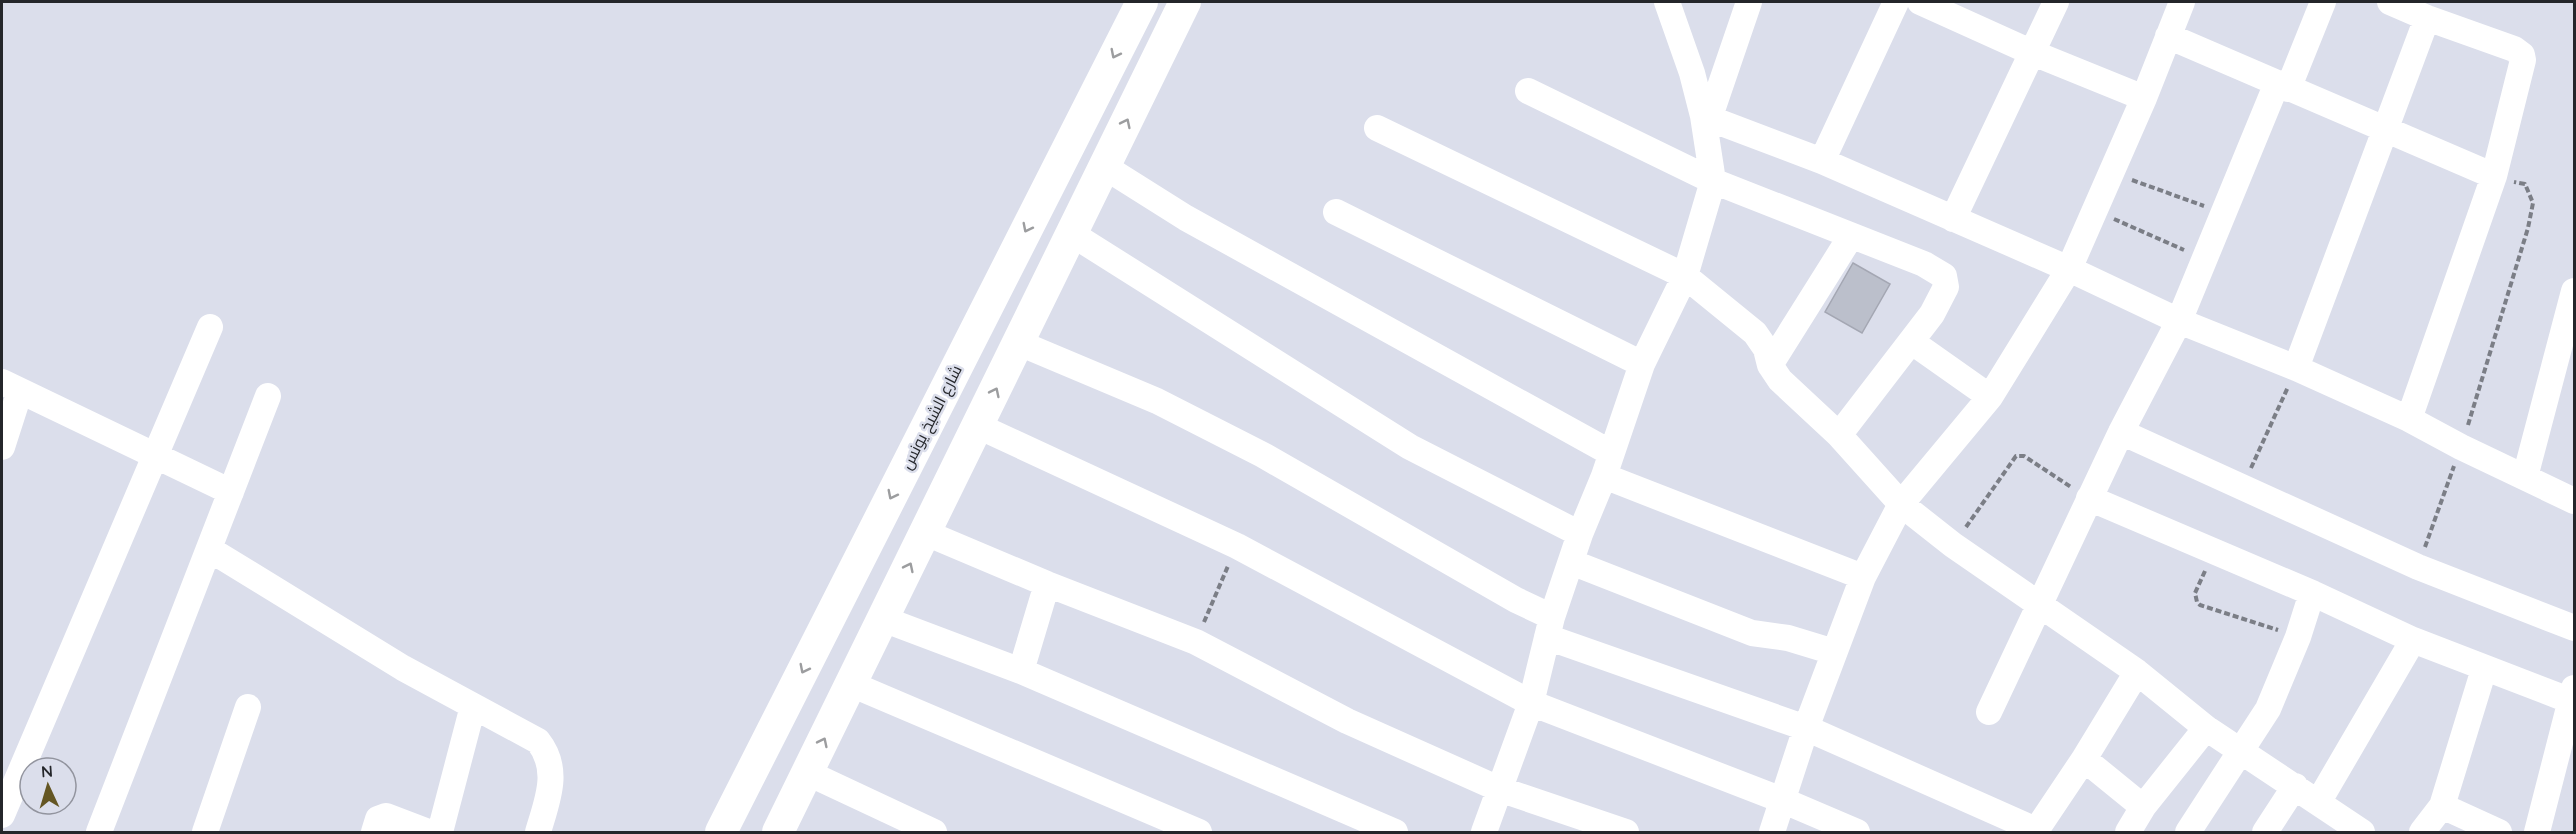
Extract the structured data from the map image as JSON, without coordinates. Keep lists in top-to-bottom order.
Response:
{
  "streets": {
    "street": ["شارع الشيخ يونس"]
  },
  "north": "top"
}
